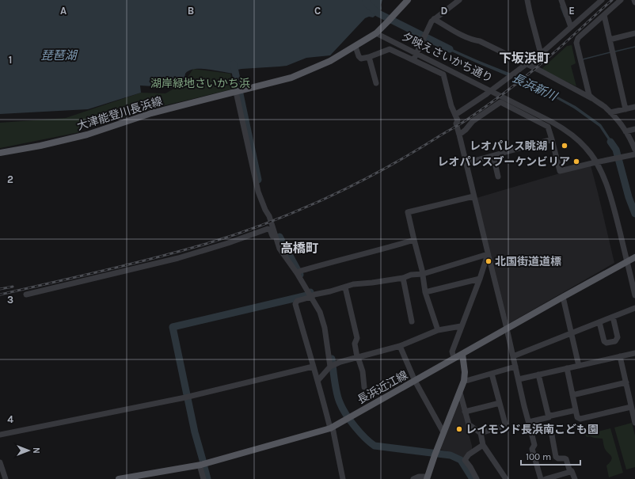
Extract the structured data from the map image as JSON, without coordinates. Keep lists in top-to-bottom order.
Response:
{
  "streets": {
    "main road": ["大津能登川長浜線", "長浜近江線"],
    "street": ["夕映えさいかち通り"]
  },
  "crossings": [
    ["夕映えさいかち通り", "大津能登川長浜線"],
    ["夕映えさいかち通り", "長浜近江線"]
  ],
  "districts": ["下坂浜町", "高橋町"],
  "water": ["琵琶湖", "長浜新川"],
  "parks": ["湖岸緑地さいかち浜"],
  "places": [
    "レオパレス眺湖Ⅰ",
    "レオパレスブーケンビリア",
    "北国街道道標",
    "レイモンド長浜南こども園"
  ],
  "scale_bar": "100 m",
  "north": "right",
  "grid": {
    "columns": [
      "A",
      "B",
      "C",
      "D",
      "E"
    ],
    "rows": [
      "1",
      "2",
      "3",
      "4"
    ]
  }
}
